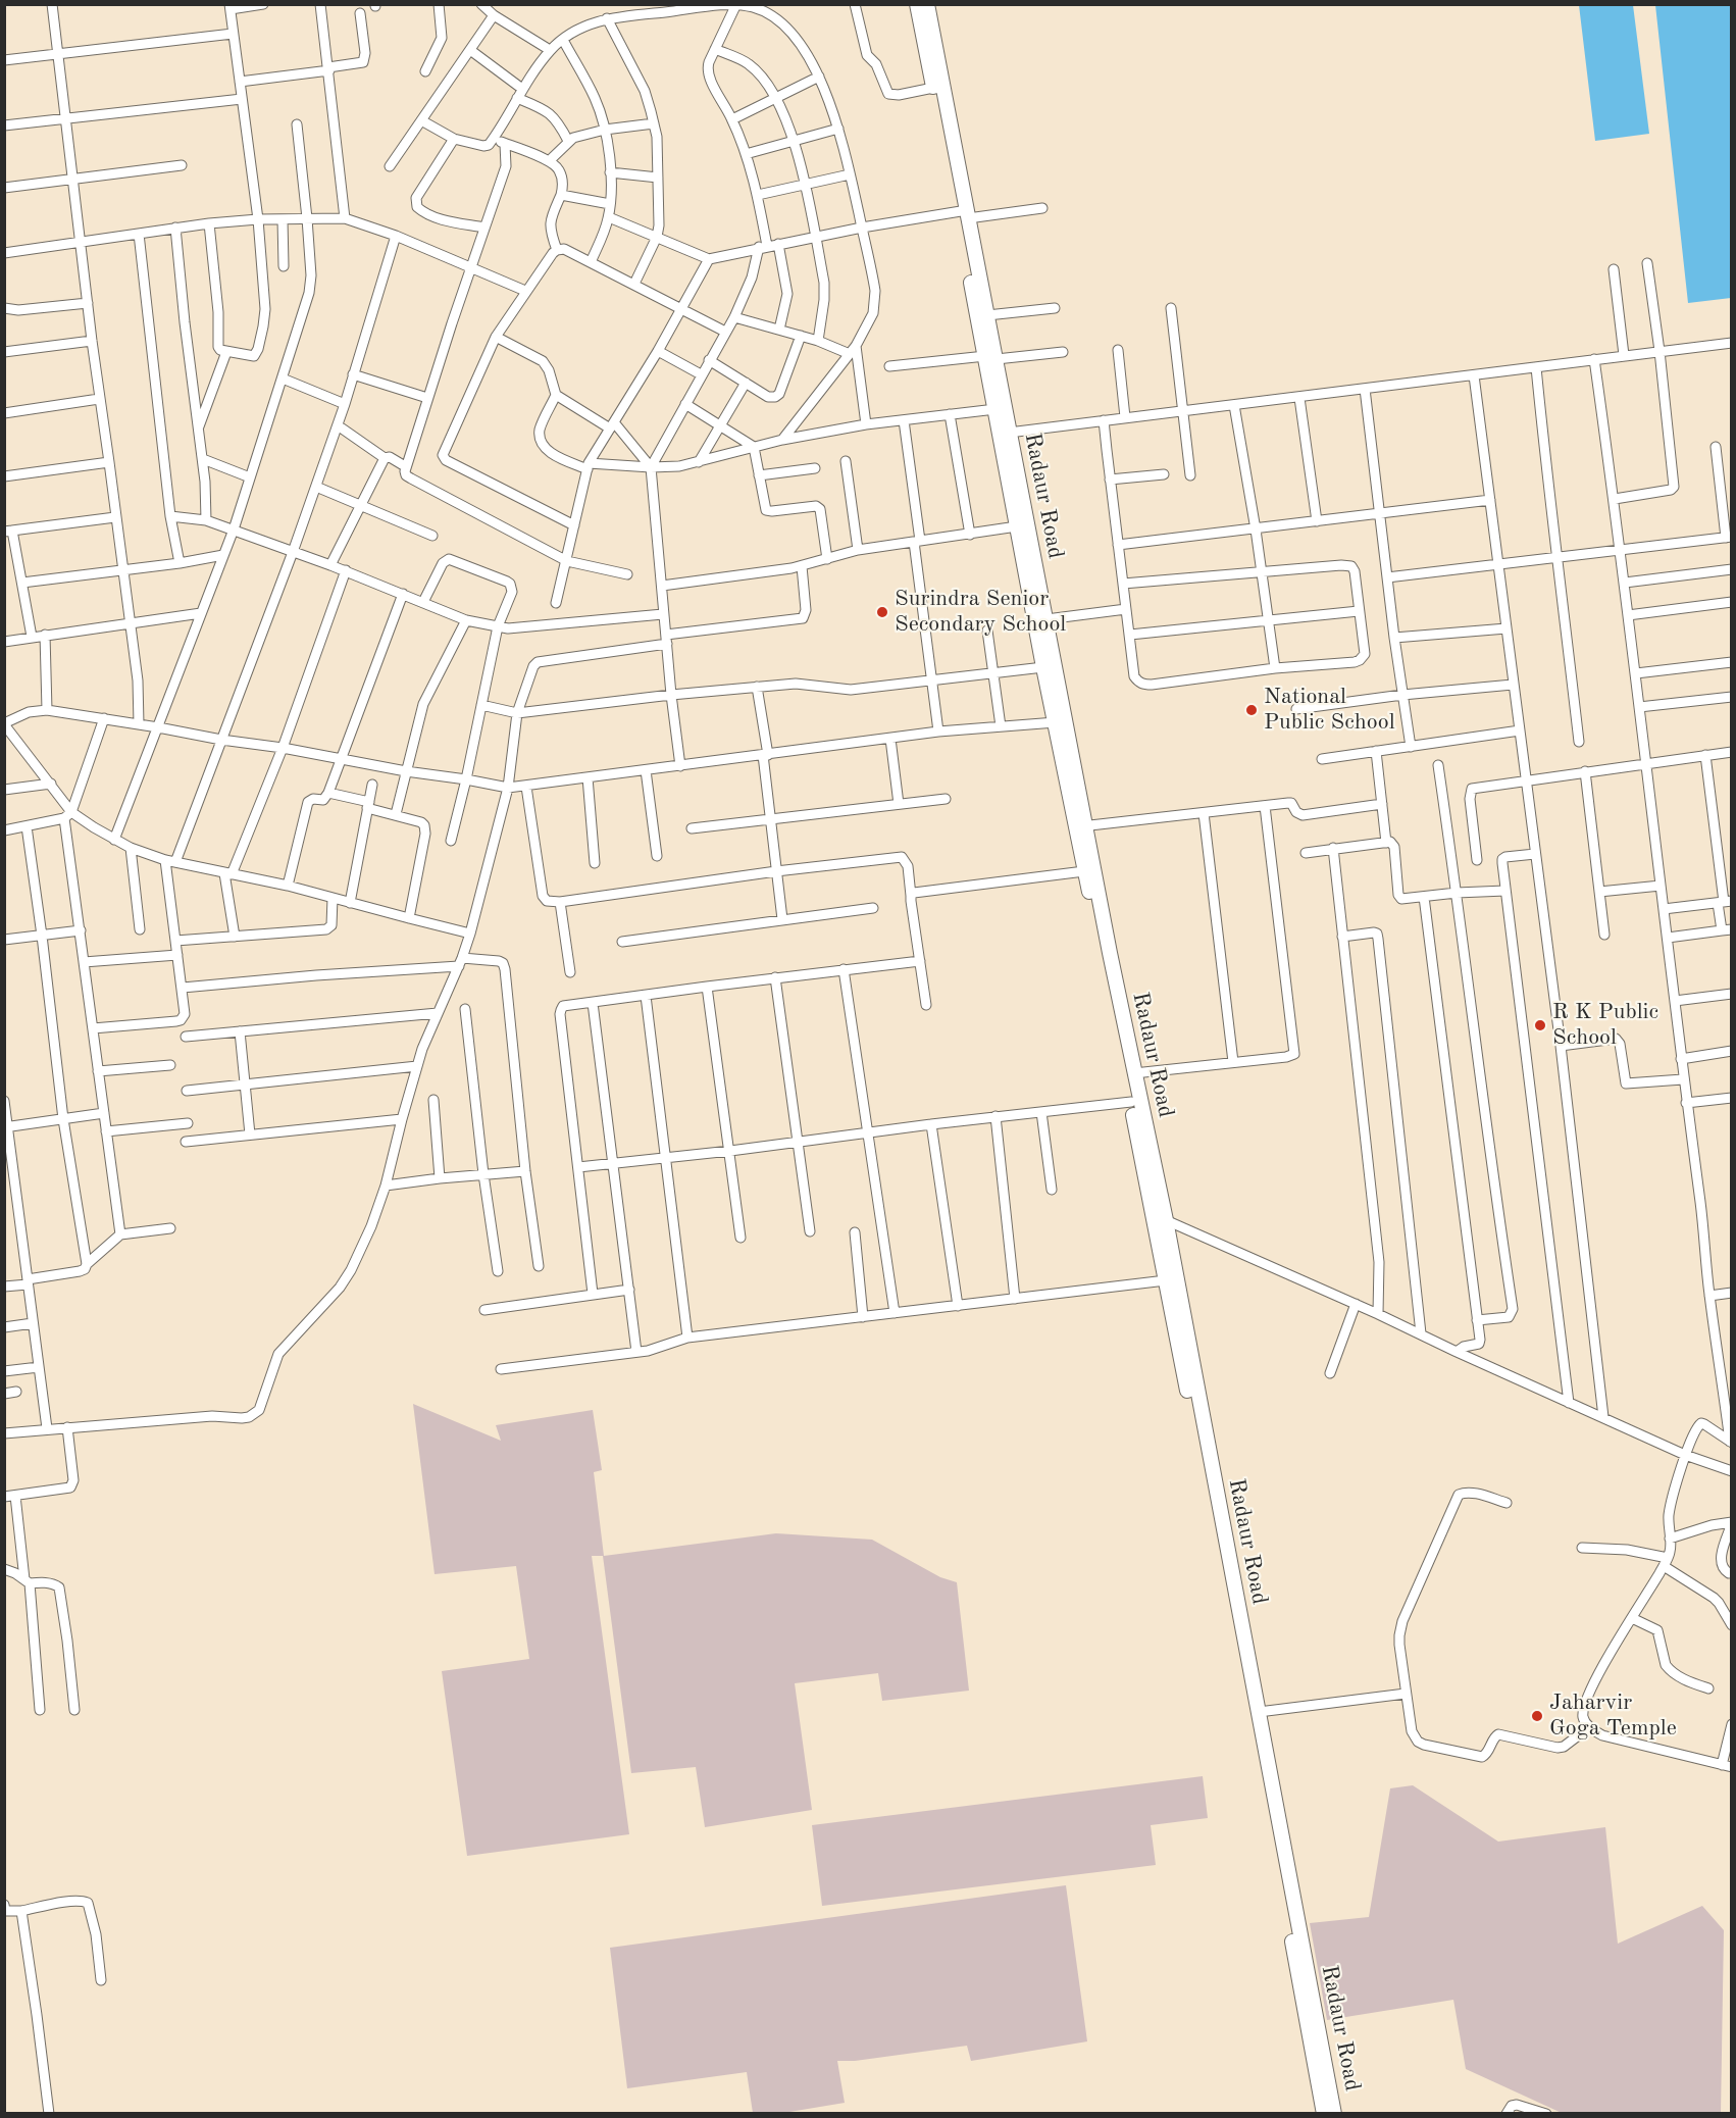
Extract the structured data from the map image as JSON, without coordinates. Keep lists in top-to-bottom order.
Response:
{
  "streets": {
    "main road": ["Radaur Road"]
  },
  "places": [
    "Surindra Senior Secondary School",
    "National Public School",
    "R K Public School",
    "Jaharvir Goga Temple"
  ]
}
